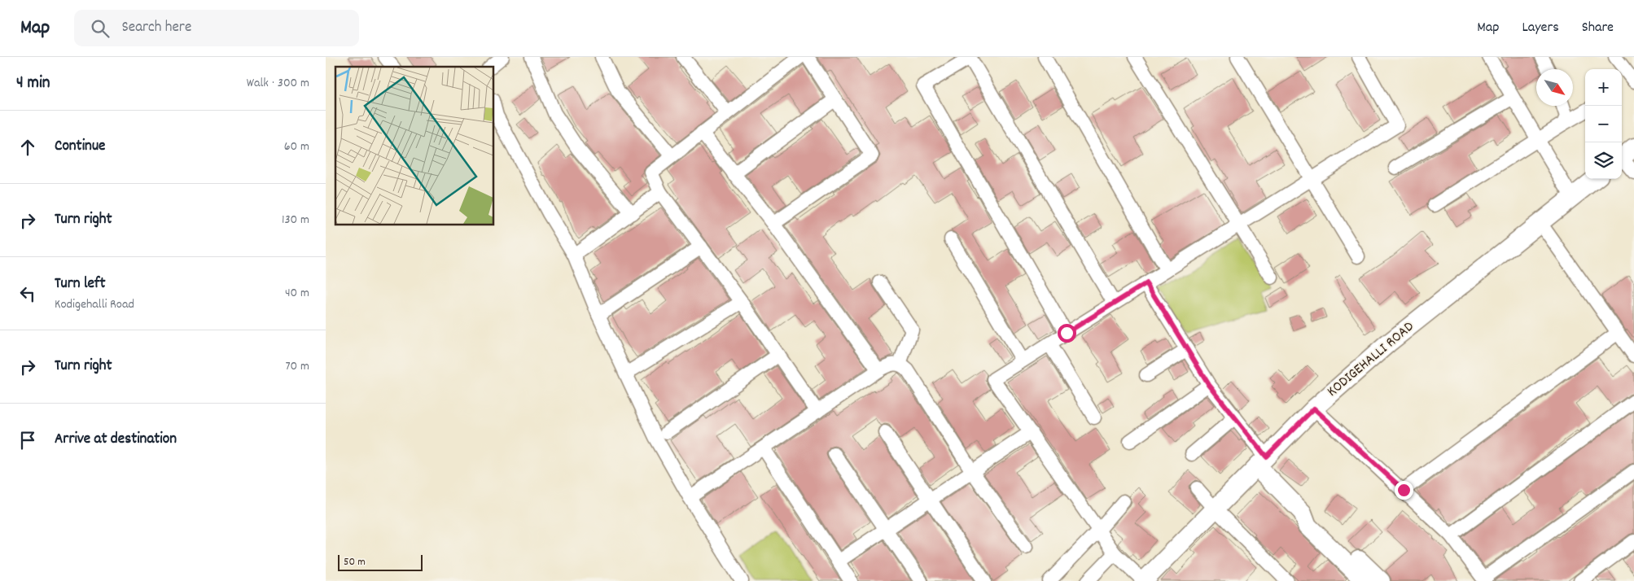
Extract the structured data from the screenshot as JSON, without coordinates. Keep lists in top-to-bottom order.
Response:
{
  "streets": {
    "main road": ["KODIGEHALLI ROAD"]
  },
  "scale_bar": "50 m",
  "north": "bottom right",
  "page": {
    "header": "Map",
    "search": "Search here",
    "nav": ["Map", "Layers", "Share"],
    "heading": ["4 min", "Walk · 300 m"],
    "map_buttons": ["+", "−"],
    "list": [
      ["Continue", "60 m"],
      ["Turn right", "130 m"],
      ["Turn left", "Kodigehalli Road", "40 m"],
      ["Turn right", "70 m"],
      "Arrive at destination"
    ],
    "scale": "50 m"
  }
}
